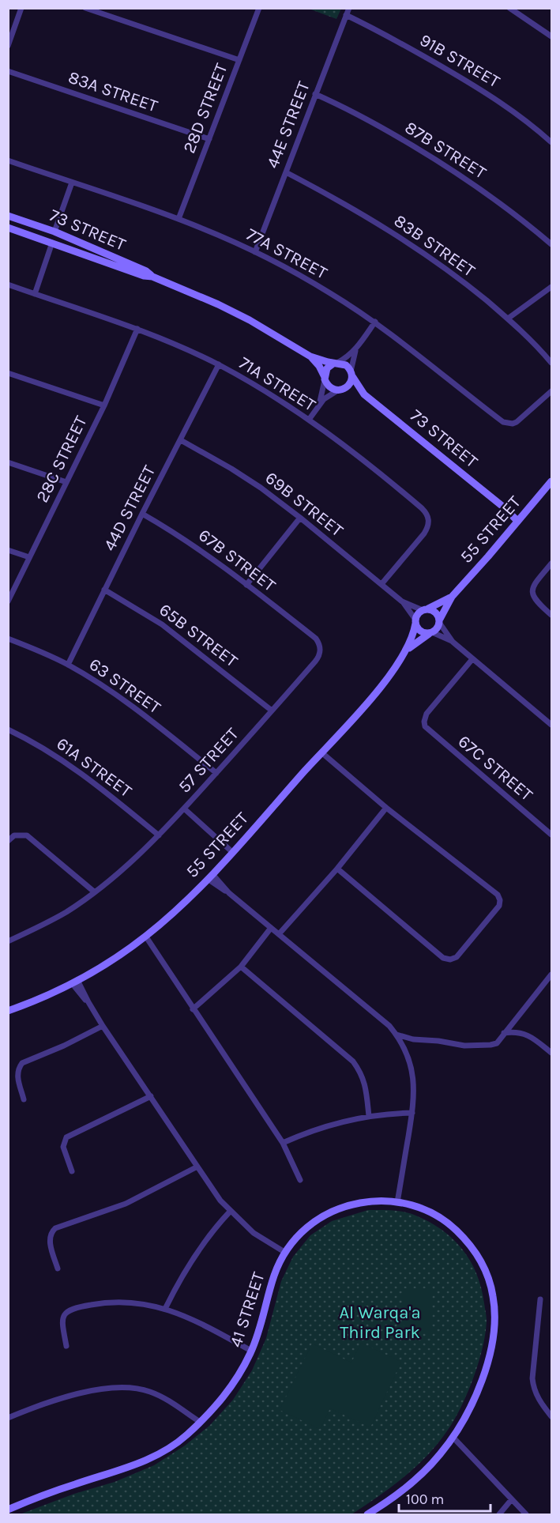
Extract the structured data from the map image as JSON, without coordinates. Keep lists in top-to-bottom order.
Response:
{
  "streets": {
    "street": [
      "91B STREET",
      "83A STREET",
      "28D STREET",
      "44E STREET",
      "87B STREET",
      "73 STREET",
      "83B STREET",
      "77A STREET",
      "71A STREET",
      "28C STREET",
      "69B STREET",
      "44D STREET",
      "55 STREET",
      "67B STREET",
      "65B STREET",
      "63 STREET",
      "57 STREET",
      "61A STREET",
      "67C STREET",
      "41 STREET"
    ]
  },
  "crossings": [
    ["91B STREET", "44E STREET"],
    ["83A STREET", "28D STREET"],
    ["28D STREET", "77A STREET"],
    ["44E STREET", "87B STREET"],
    ["44E STREET", "83B STREET"],
    ["44E STREET", "77A STREET"],
    ["73 STREET", "55 STREET"],
    ["71A STREET", "28C STREET"],
    ["71A STREET", "69B STREET"],
    ["71A STREET", "44D STREET"],
    ["69B STREET", "44D STREET"],
    ["69B STREET", "55 STREET"],
    ["44D STREET", "67B STREET"],
    ["44D STREET", "65B STREET"],
    ["44D STREET", "63 STREET"],
    ["67B STREET", "57 STREET"],
    ["65B STREET", "57 STREET"],
    ["63 STREET", "57 STREET"],
    ["57 STREET", "61A STREET"]
  ],
  "parks": ["Al Warqa'a Third Park"],
  "scale_bar": "100 m"
}
